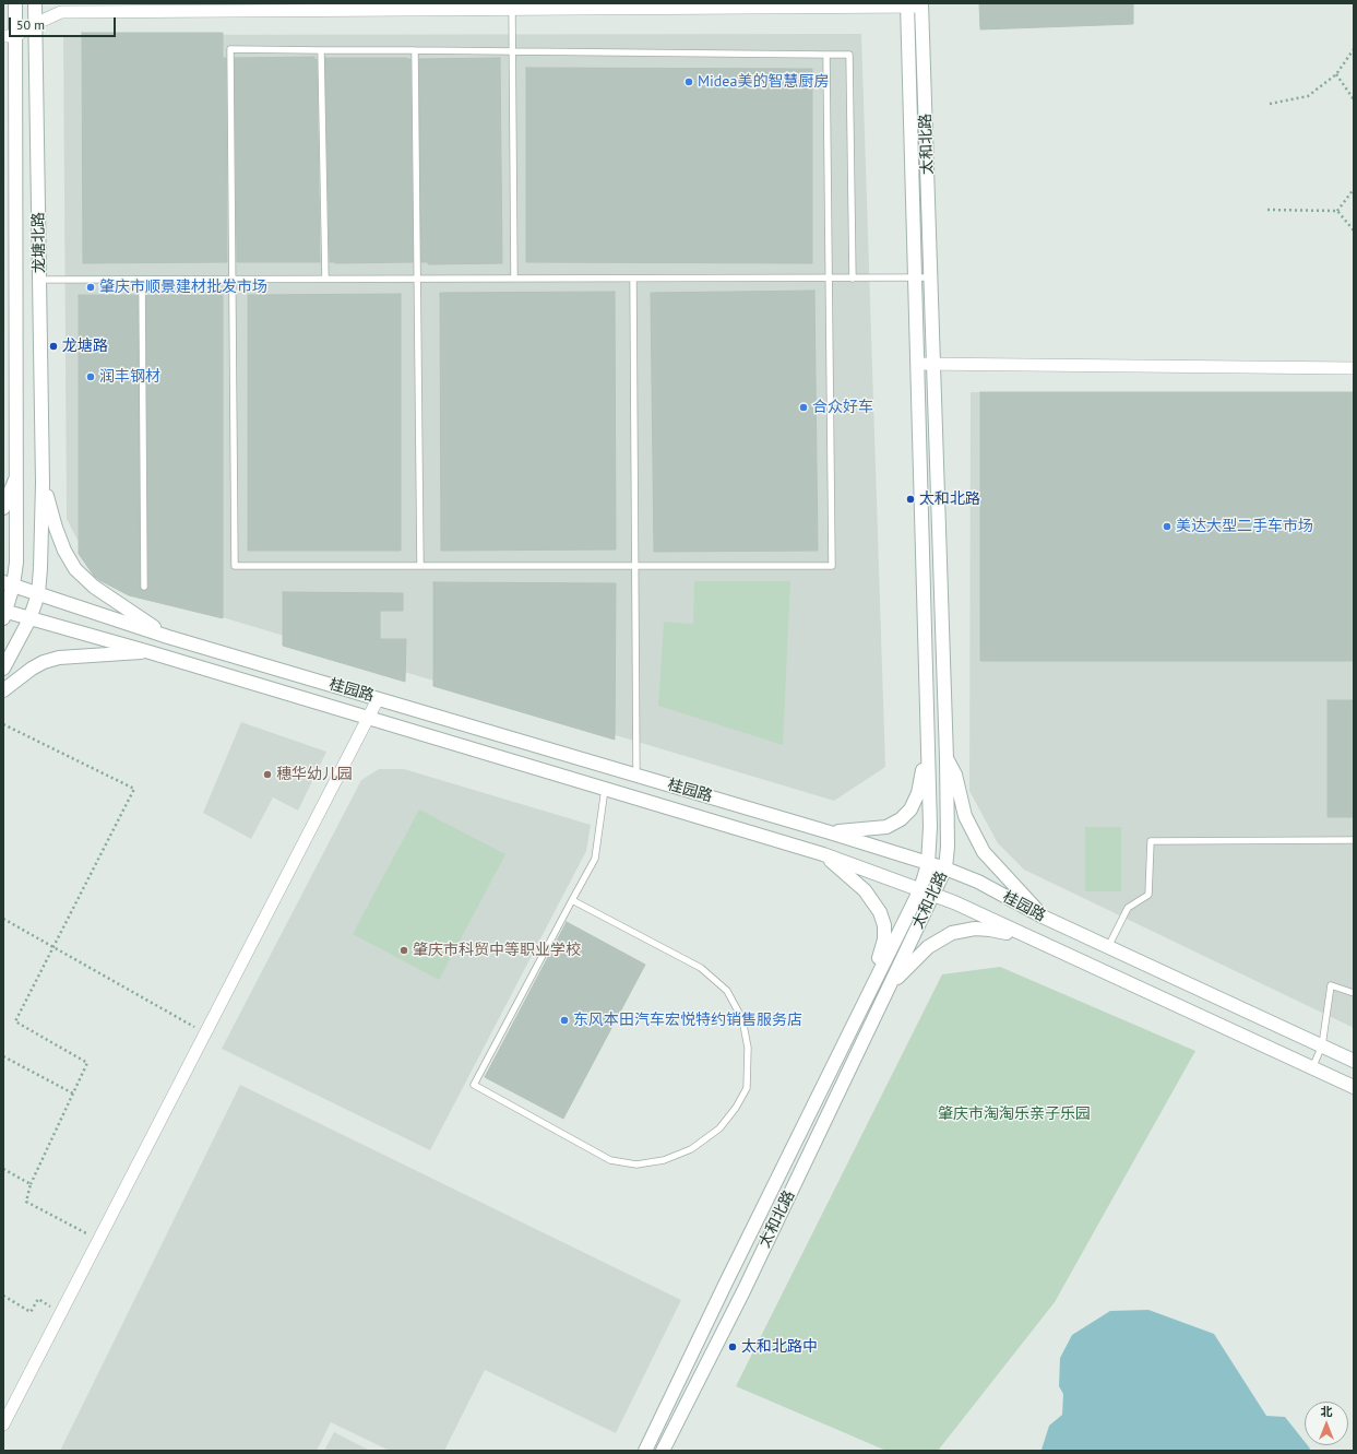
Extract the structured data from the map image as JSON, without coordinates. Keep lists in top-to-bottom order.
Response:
{
  "streets": {
    "main road": ["太和北路", "龙塘北路", "桂园路"]
  },
  "crossings": [
    ["太和北路", "桂园路"],
    ["龙塘北路", "桂园路"]
  ],
  "parks": ["肇庆市淘淘乐亲子乐园"],
  "places": [
    "Midea美的智慧厨房",
    "肇庆市顺景建材批发市场",
    "龙塘路",
    "润丰钢材",
    "合众好车",
    "太和北路",
    "美达大型二手车市场",
    "穗华幼儿园",
    "肇庆市科贸中等职业学校",
    "东风本田汽车宏悦特约销售服务店",
    "太和北路中"
  ],
  "scale_bar": "50 m",
  "north": "top"
}
